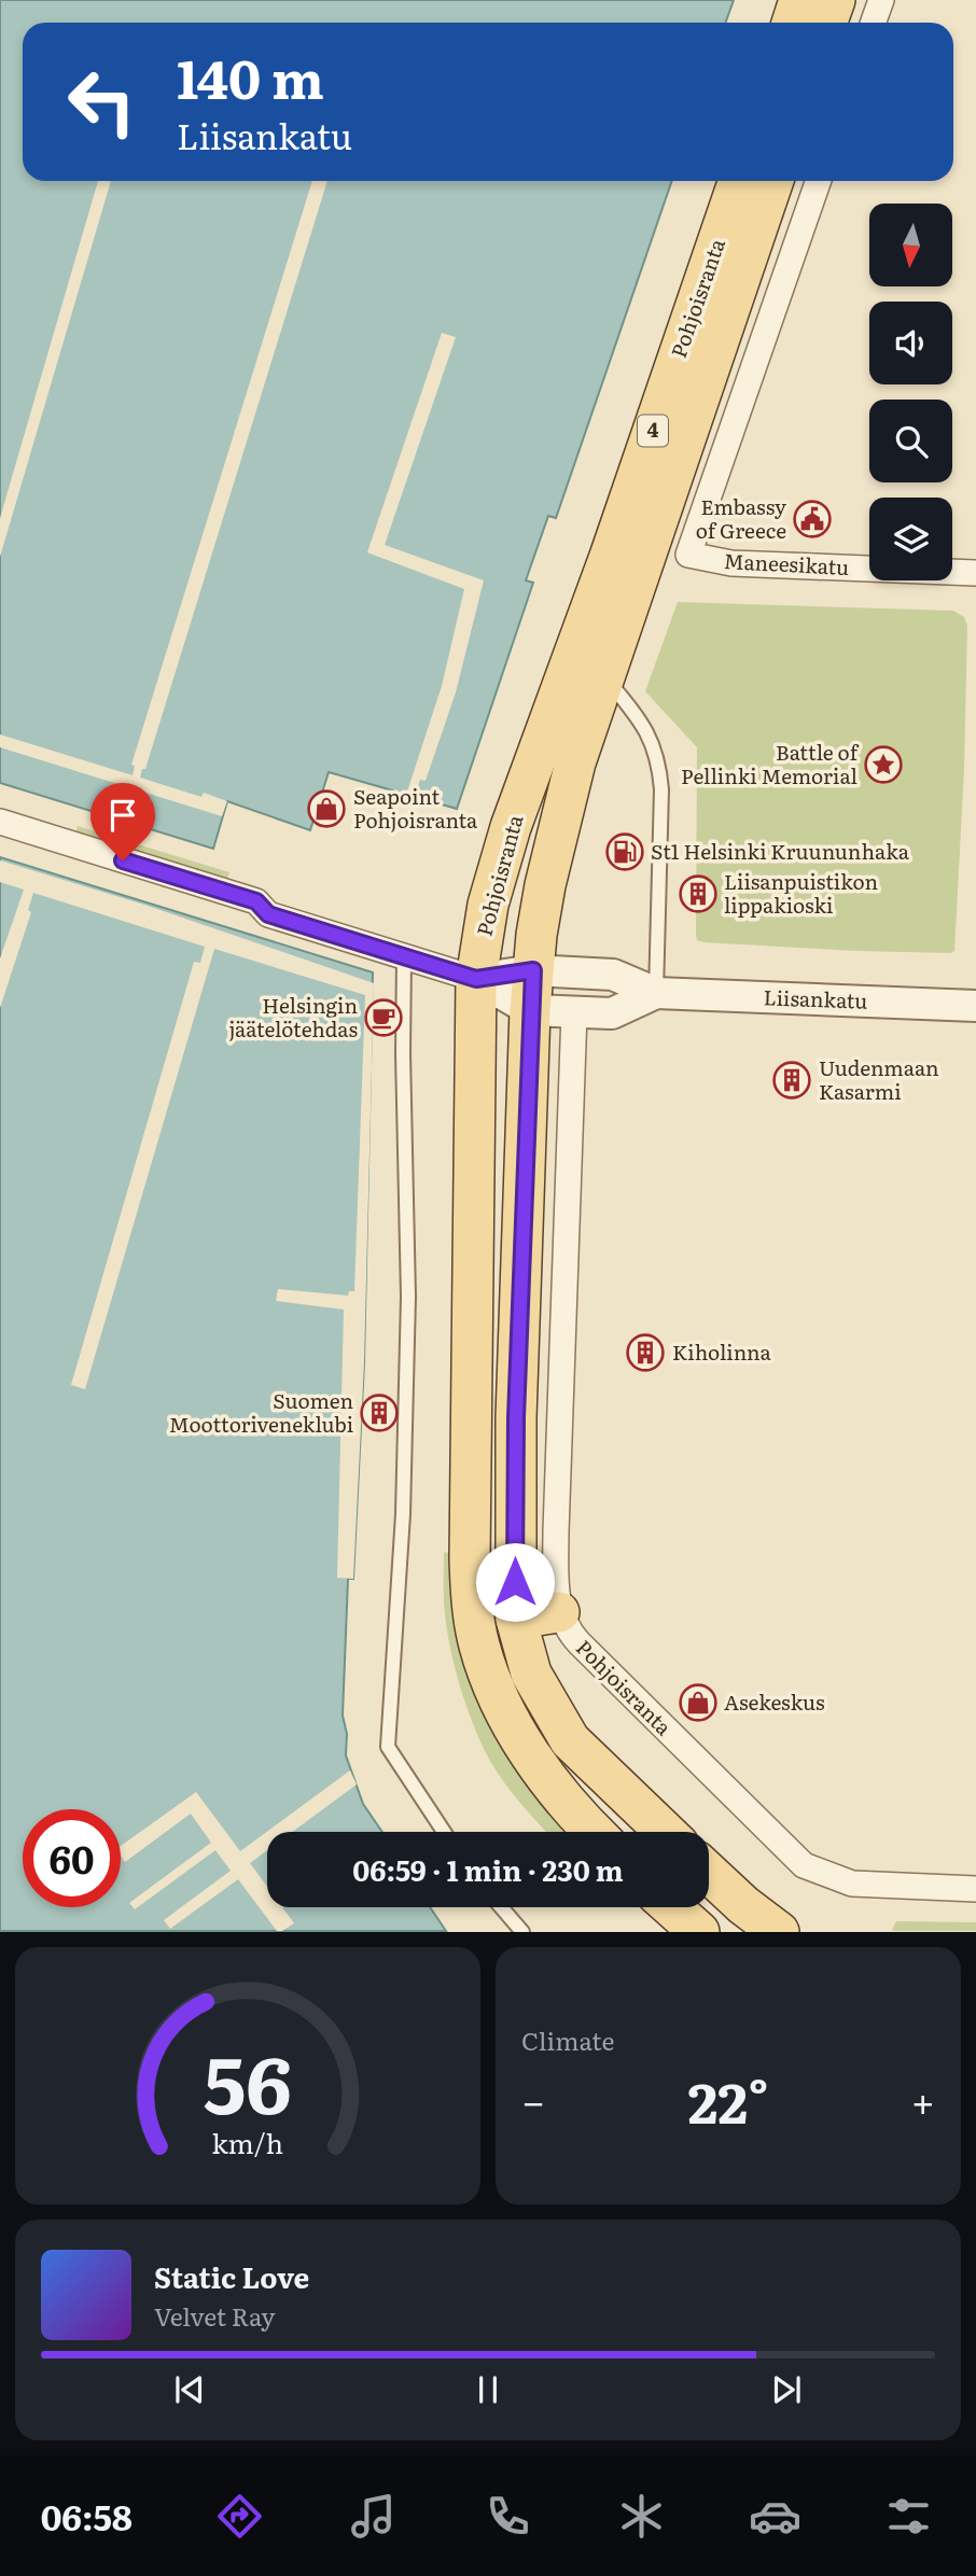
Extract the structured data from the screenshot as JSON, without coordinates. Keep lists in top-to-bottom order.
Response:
{
  "streets": {
    "main road": ["Pohjoisranta", "4"],
    "street": ["Maneesikatu", "Liisankatu"]
  },
  "crossings": [
    ["Pohjoisranta", "Liisankatu"]
  ],
  "places": {
    "public building": ["Embassy of Greece"],
    "place": ["Battle of Pellinki Memorial"],
    "shop": ["Seapoint Pohjoisranta", "Asekeskus"],
    "fuel station": ["St1 Helsinki Kruununhaka"],
    "building": [
      "Liisanpuistikon lippakioski",
      "Uudenmaan Kasarmi",
      "Kiholinna",
      "Suomen Moottoriveneklubi"
    ],
    "cafe": ["Helsingin jäätelötehdas"]
  },
  "north": "bottom",
  "page": {
    "turn": ["140 m", "Liisankatu"],
    "limit": "60",
    "trip": "06:59 · 1 min · 230 m",
    "tile": "Climate",
    "heat": ["−", "22°", "+"],
    "song": ["Static Love", "Velvet Ray"],
    "tabs": "06:58",
    "gauge": ["56", "km/h"]
  }
}
